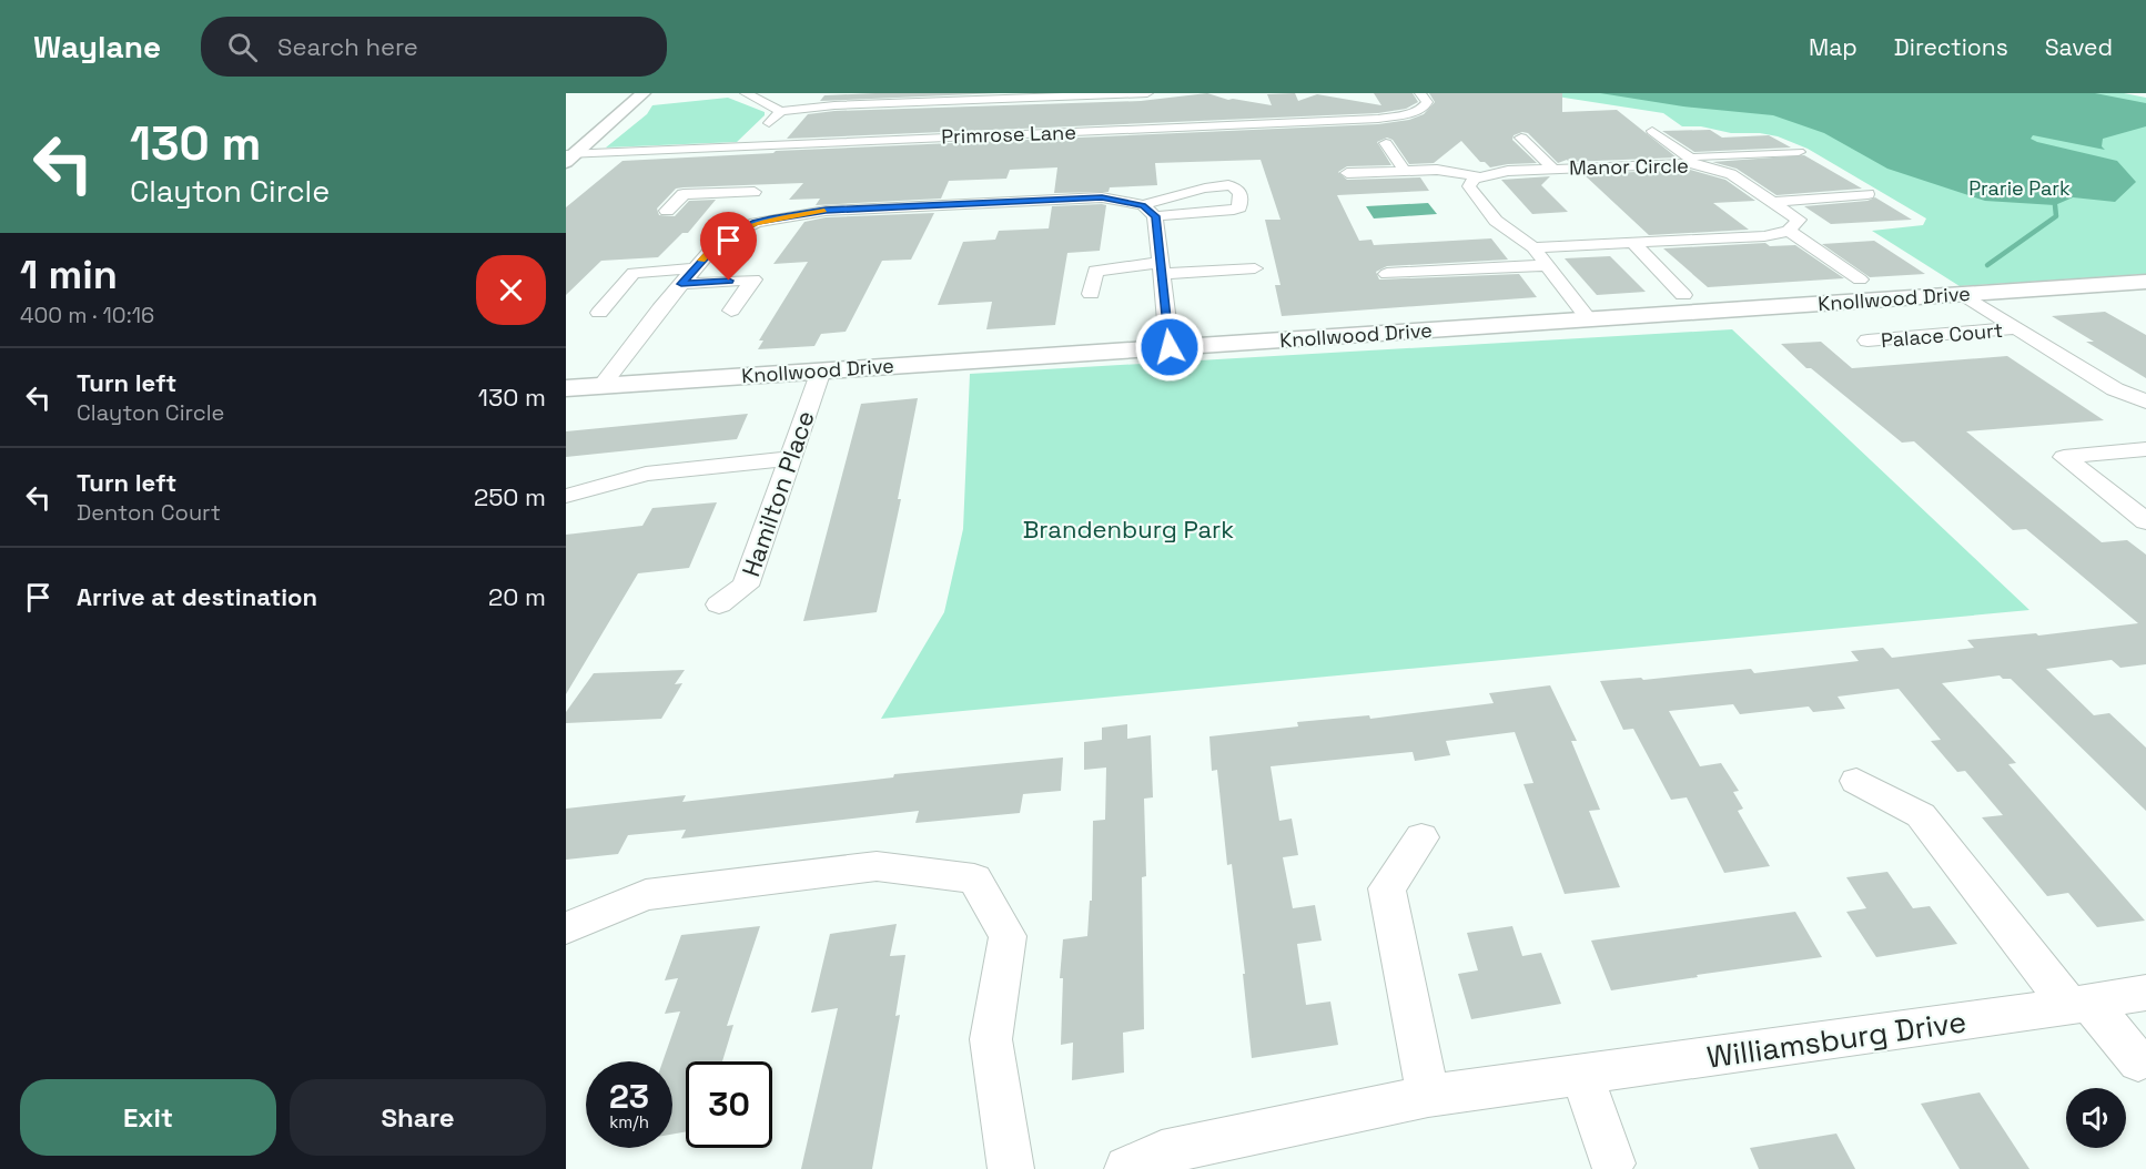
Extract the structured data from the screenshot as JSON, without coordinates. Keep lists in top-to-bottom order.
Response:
{
  "streets": {
    "street": [
      "Primrose Lane",
      "Manor Circle",
      "Knollwood Drive",
      "Palace Court",
      "Hamilton Place",
      "Williamsburg Drive"
    ]
  },
  "crossings": [
    ["Knollwood Drive", "Hamilton Place"]
  ],
  "parks": ["Prarie Park", "Brandenburg Park"],
  "page": {
    "header": "Waylane",
    "search": "Search here",
    "nav": ["Map", "Directions", "Saved"],
    "turn": ["130 m", "Clayton Circle"],
    "heading": ["1 min", "400 m · 10:16"],
    "list": [
      {
        "name": "Turn left",
        "note": "Clayton Circle",
        "value": "130 m"
      },
      {
        "name": "Turn left",
        "note": "Denton Court",
        "value": "250 m"
      },
      {
        "name": "Arrive at destination",
        "value": "20 m"
      }
    ],
    "speed": "23 km/h",
    "limit": "30",
    "buttons": ["Exit", "Share"]
  }
}
